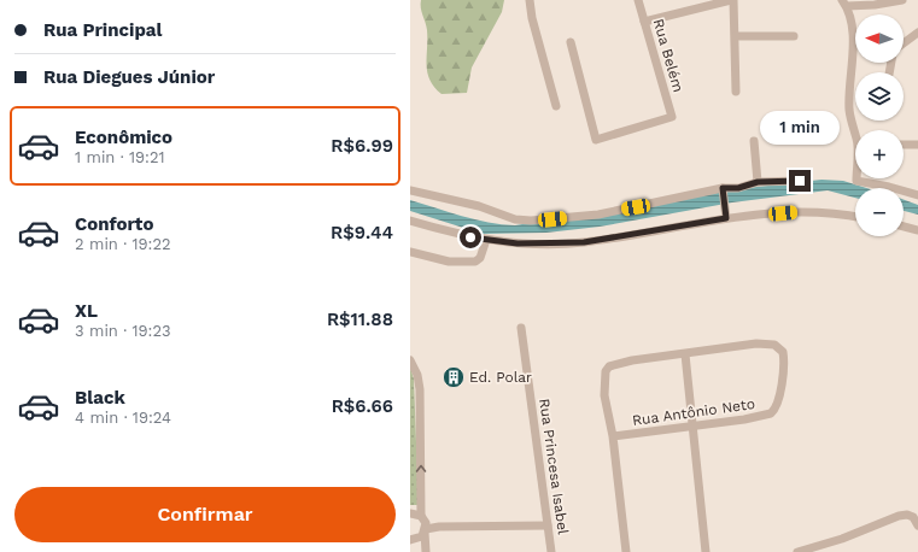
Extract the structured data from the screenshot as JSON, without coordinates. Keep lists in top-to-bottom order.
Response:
{
  "streets": {
    "street": ["Rua Belém", "Rua Antônio Neto", "Rua Princesa Isabel"]
  },
  "places": {
    "building": ["Ed. Polar"]
  },
  "north": "left",
  "page": {
    "banner": ["Rua Principal", "Rua Diegues Júnior"],
    "map_buttons": ["+", "−"],
    "list": [
      {
        "name": "Econômico",
        "note": "1 min · 19:21",
        "value": "R$6.99"
      },
      {
        "name": "Conforto",
        "note": "2 min · 19:22",
        "value": "R$9.44"
      },
      {
        "name": "XL",
        "note": "3 min · 19:23",
        "value": "R$11.88"
      },
      {
        "name": "Black",
        "note": "4 min · 19:24",
        "value": "R$6.66"
      }
    ],
    "bubble": "1 min",
    "buttons": "Confirmar"
  }
}
